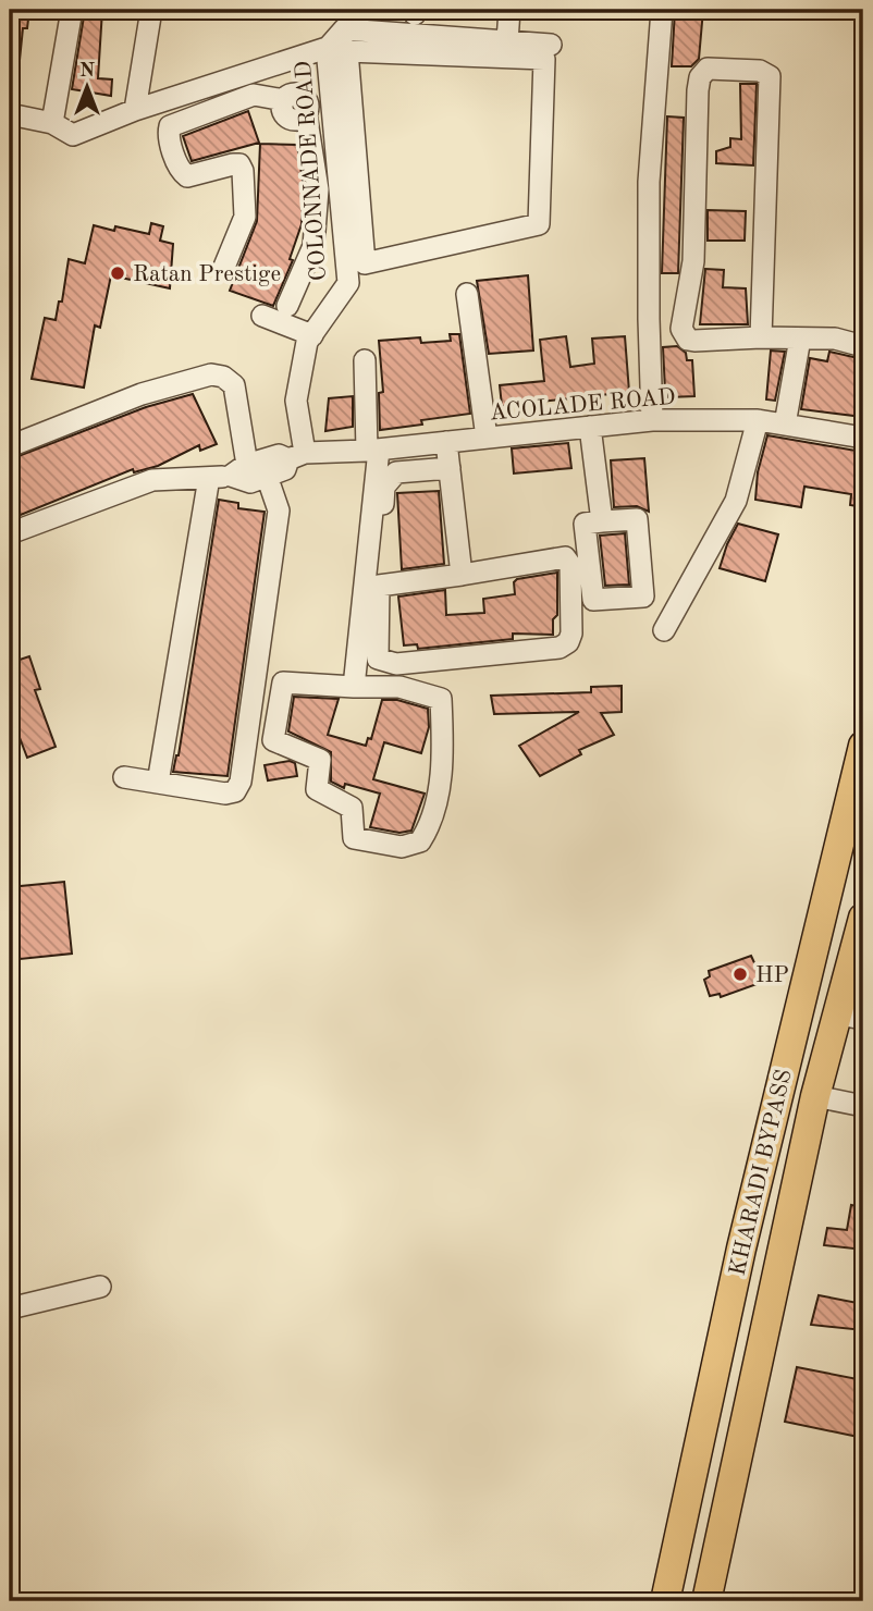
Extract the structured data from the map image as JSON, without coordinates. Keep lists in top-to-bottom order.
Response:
{
  "streets": {
    "highway": ["KHARADI BYPASS"],
    "street": ["COLONNADE ROAD", "ACOLADE ROAD"]
  },
  "crossings": [
    ["COLONNADE ROAD", "ACOLADE ROAD"]
  ],
  "places": ["Ratan Prestige", "HP"],
  "north": "top"
}
